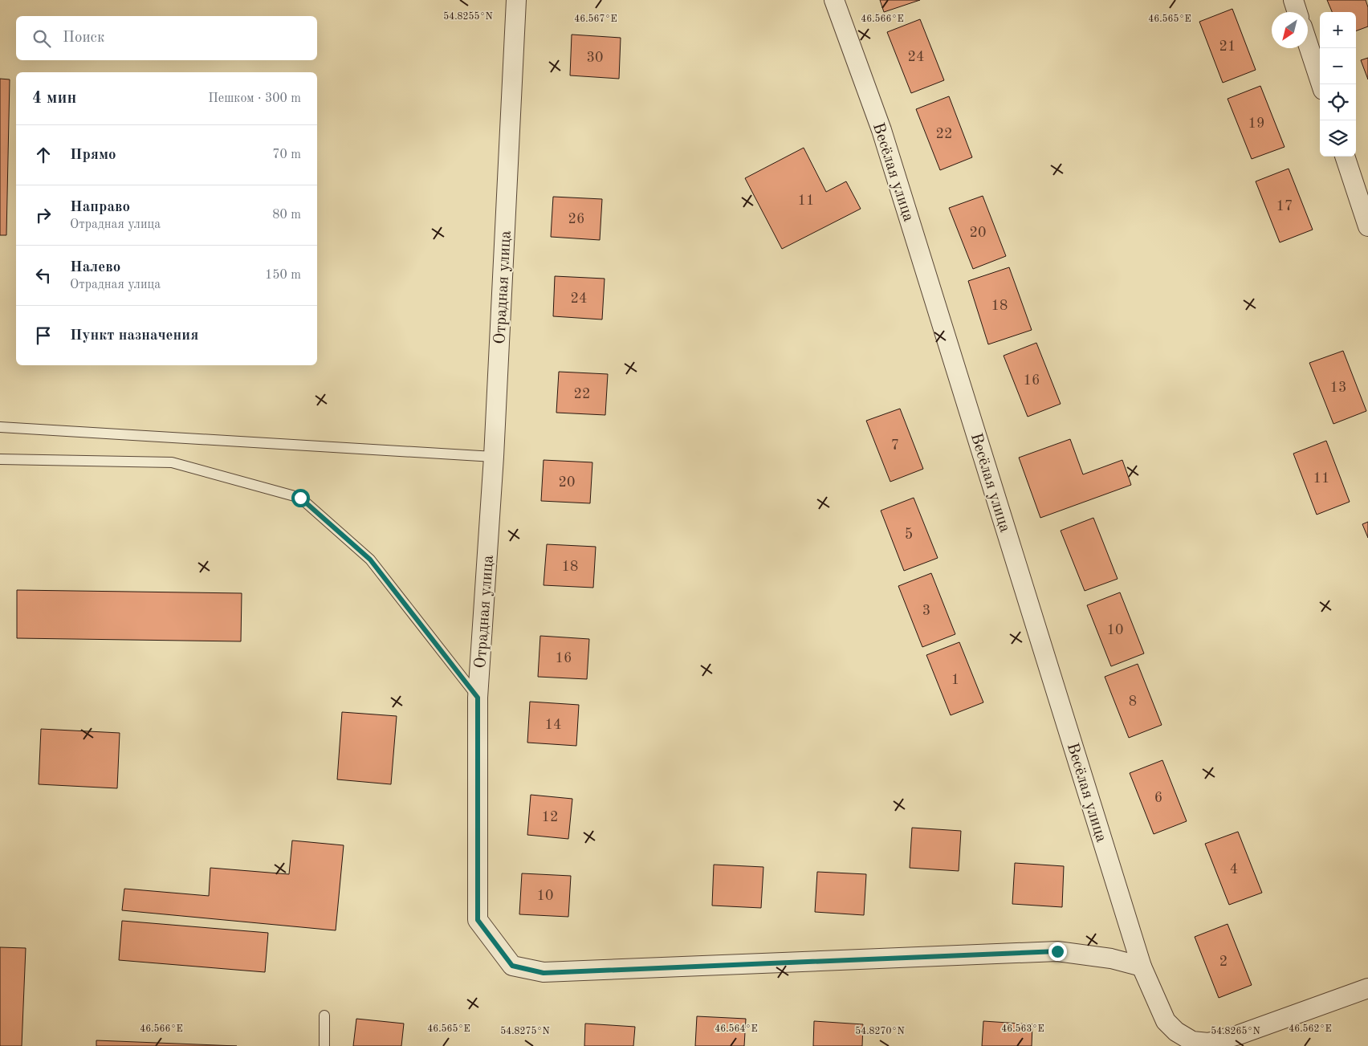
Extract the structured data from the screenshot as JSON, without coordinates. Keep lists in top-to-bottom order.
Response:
{
  "streets": {
    "street": ["Весёлая улица", "Отрадная улица"]
  },
  "crossings": [
    ["Весёлая улица", "Отрадная улица"]
  ],
  "house_numbers": [
    "21",
    "24",
    "30",
    "19",
    "22",
    "11",
    "17",
    "26",
    "20",
    "24",
    "18",
    "16",
    "13",
    "22",
    "7",
    "11",
    "20",
    "5",
    "18",
    "3",
    "10",
    "16",
    "1",
    "8",
    "14",
    "6",
    "12",
    "4",
    "10",
    "2"
  ],
  "north": "bottom left",
  "page": {
    "map_buttons": ["+", "−"],
    "search": "Поиск",
    "heading": ["4 мин", "Пешком · 300 m"],
    "list": [
      ["Прямо", "70 m"],
      ["Направо", "Отрадная улица", "80 m"],
      ["Налево", "Отрадная улица", "150 m"],
      "Пункт назначения"
    ]
  },
  "coordinates": [
    "54.8255°N",
    "46.567°E",
    "46.566°E",
    "46.565°E",
    "46.564°E",
    "46.563°E",
    "46.562°E",
    "54.8275°N",
    "54.8270°N",
    "54.8265°N"
  ]
}
